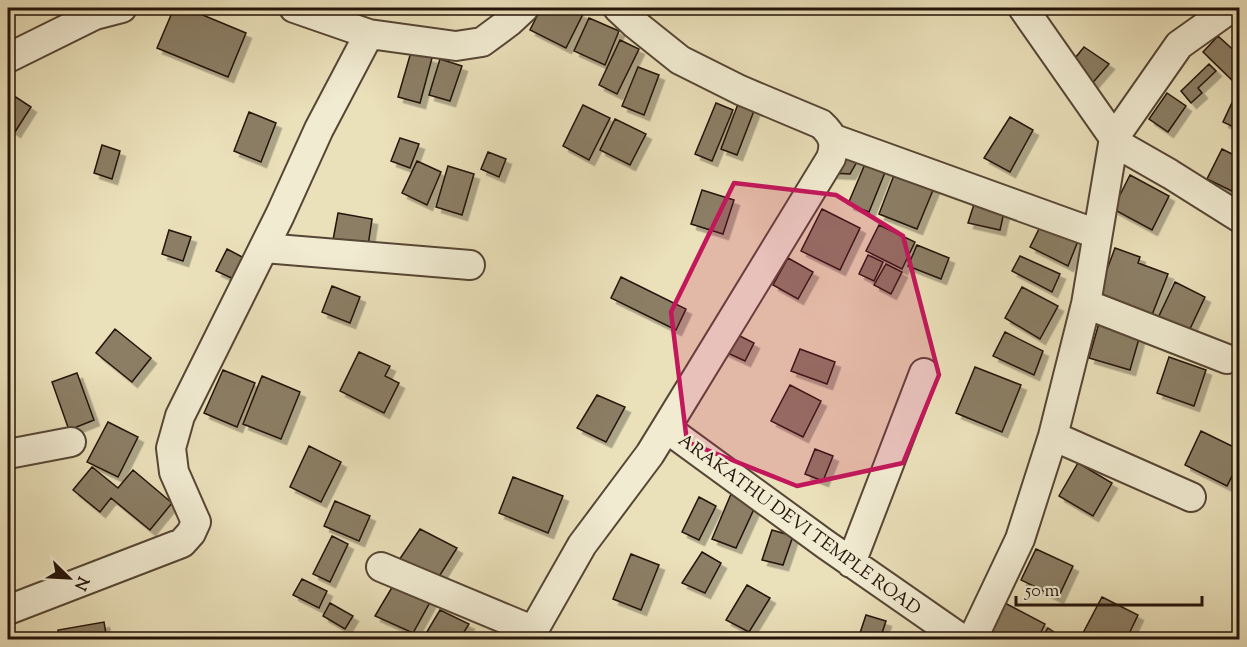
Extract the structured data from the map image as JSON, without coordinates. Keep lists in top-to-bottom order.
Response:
{
  "streets": {
    "street": ["ARAKATHU DEVI TEMPLE ROAD"]
  },
  "scale_bar": "50 m",
  "north": "bottom right"
}
